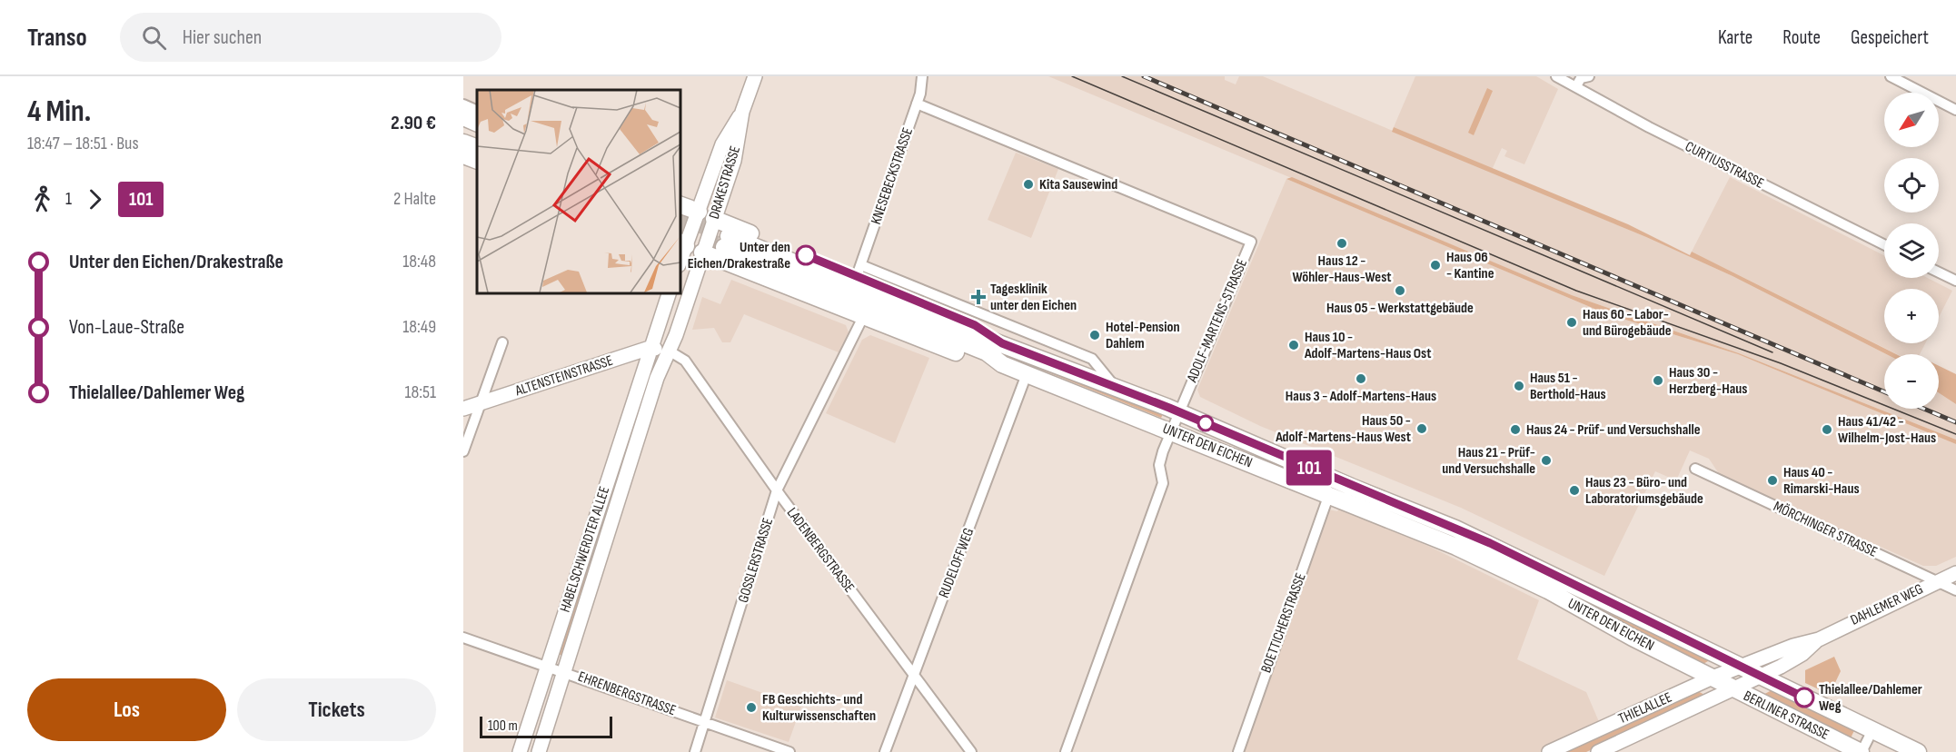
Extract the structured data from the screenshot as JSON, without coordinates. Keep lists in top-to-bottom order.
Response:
{
  "streets": {
    "main road": [
      "DRAKESTRASSE",
      "ALTENSTEINSTRASSE",
      "UNTER DEN EICHEN",
      "HABELSCHWERDTER ALLEE",
      "DAHLEMER WEG",
      "THIELALLEE",
      "BERLINER STRASSE"
    ],
    "street": [
      "CURTIUSSTRASSE",
      "KNESEBECKSTRASSE",
      "ADOLF-MARTENS-STRASSE",
      "MÖRCHINGER STRASSE",
      "LADENBERGSTRASSE",
      "GOSSLERSTRASSE",
      "RUDELOFFWEG",
      "BOETTICHERSTRASSE",
      "EHRENBERGSTRASSE"
    ]
  },
  "crossings": [
    ["KNESEBECKSTRASSE", "ADOLF-MARTENS-STRASSE"],
    ["DRAKESTRASSE", "HABELSCHWERDTER ALLEE"],
    ["ADOLF-MARTENS-STRASSE", "UNTER DEN EICHEN"],
    ["ALTENSTEINSTRASSE", "HABELSCHWERDTER ALLEE"],
    ["UNTER DEN EICHEN", "RUDELOFFWEG"],
    ["UNTER DEN EICHEN", "DAHLEMER WEG"],
    ["UNTER DEN EICHEN", "BOETTICHERSTRASSE"],
    ["UNTER DEN EICHEN", "THIELALLEE"],
    ["UNTER DEN EICHEN", "BERLINER STRASSE"],
    ["MÖRCHINGER STRASSE", "DAHLEMER WEG"],
    ["HABELSCHWERDTER ALLEE", "LADENBERGSTRASSE"],
    ["HABELSCHWERDTER ALLEE", "EHRENBERGSTRASSE"],
    ["LADENBERGSTRASSE", "GOSSLERSTRASSE"],
    ["LADENBERGSTRASSE", "RUDELOFFWEG"],
    ["GOSSLERSTRASSE", "EHRENBERGSTRASSE"],
    ["DAHLEMER WEG", "THIELALLEE"],
    ["DAHLEMER WEG", "BERLINER STRASSE"],
    ["THIELALLEE", "BERLINER STRASSE"]
  ],
  "places": {
    "other": [
      "Kita Sausewind",
      "Haus 12 - Wöhler-Haus-West",
      "Unter den Eichen/Drakestraße",
      "Haus 06 - Kantine",
      "Haus 05 - Werkstattgebäude",
      "Haus 60 - Labor- und Bürogebäude",
      "Hotel-Pension Dahlem",
      "Haus 10 - Adolf-Martens-Haus Ost",
      "Haus 3 - Adolf-Martens-Haus",
      "Haus 30 - Herzberg-Haus",
      "Haus 51 - Berthold-Haus",
      "Haus 50 - Adolf-Martens-Haus West",
      "Haus 24 - Prüf- und Versuchshalle",
      "Haus 41/42 - Wilhelm-Jost-Haus",
      "Haus 21 - Prüf- und Versuchshalle",
      "Haus 40 - Rimarski-Haus",
      "Haus 23 - Büro- und Laboratoriumsgebäude",
      "Thielallee/Dahlemer Weg",
      "FB Geschichts- und Kulturwissenschaften"
    ],
    "health": ["Tagesklinik unter den Eichen"]
  },
  "lines": ["bus line 101"],
  "scale_bar": "100 m",
  "north": "bottom left",
  "page": {
    "header": "Transo",
    "search": "Hier suchen",
    "nav": ["Karte", "Route", "Gespeichert"],
    "heading": ["4 Min.", "18:47 – 18:51 · Bus", "2.90 €"],
    "on_map": "101",
    "map_buttons": ["+", "−"],
    "legs": ["1", "101", "2 Halte"],
    "list": [
      {
        "name": "Unter den Eichen/Drakestraße",
        "value": "18:48"
      },
      {
        "name": "Von-Laue-Straße",
        "value": "18:49"
      },
      {
        "name": "Thielallee/Dahlemer Weg",
        "value": "18:51"
      }
    ],
    "buttons": ["Los", "Tickets"],
    "scale": "100 m"
  }
}
